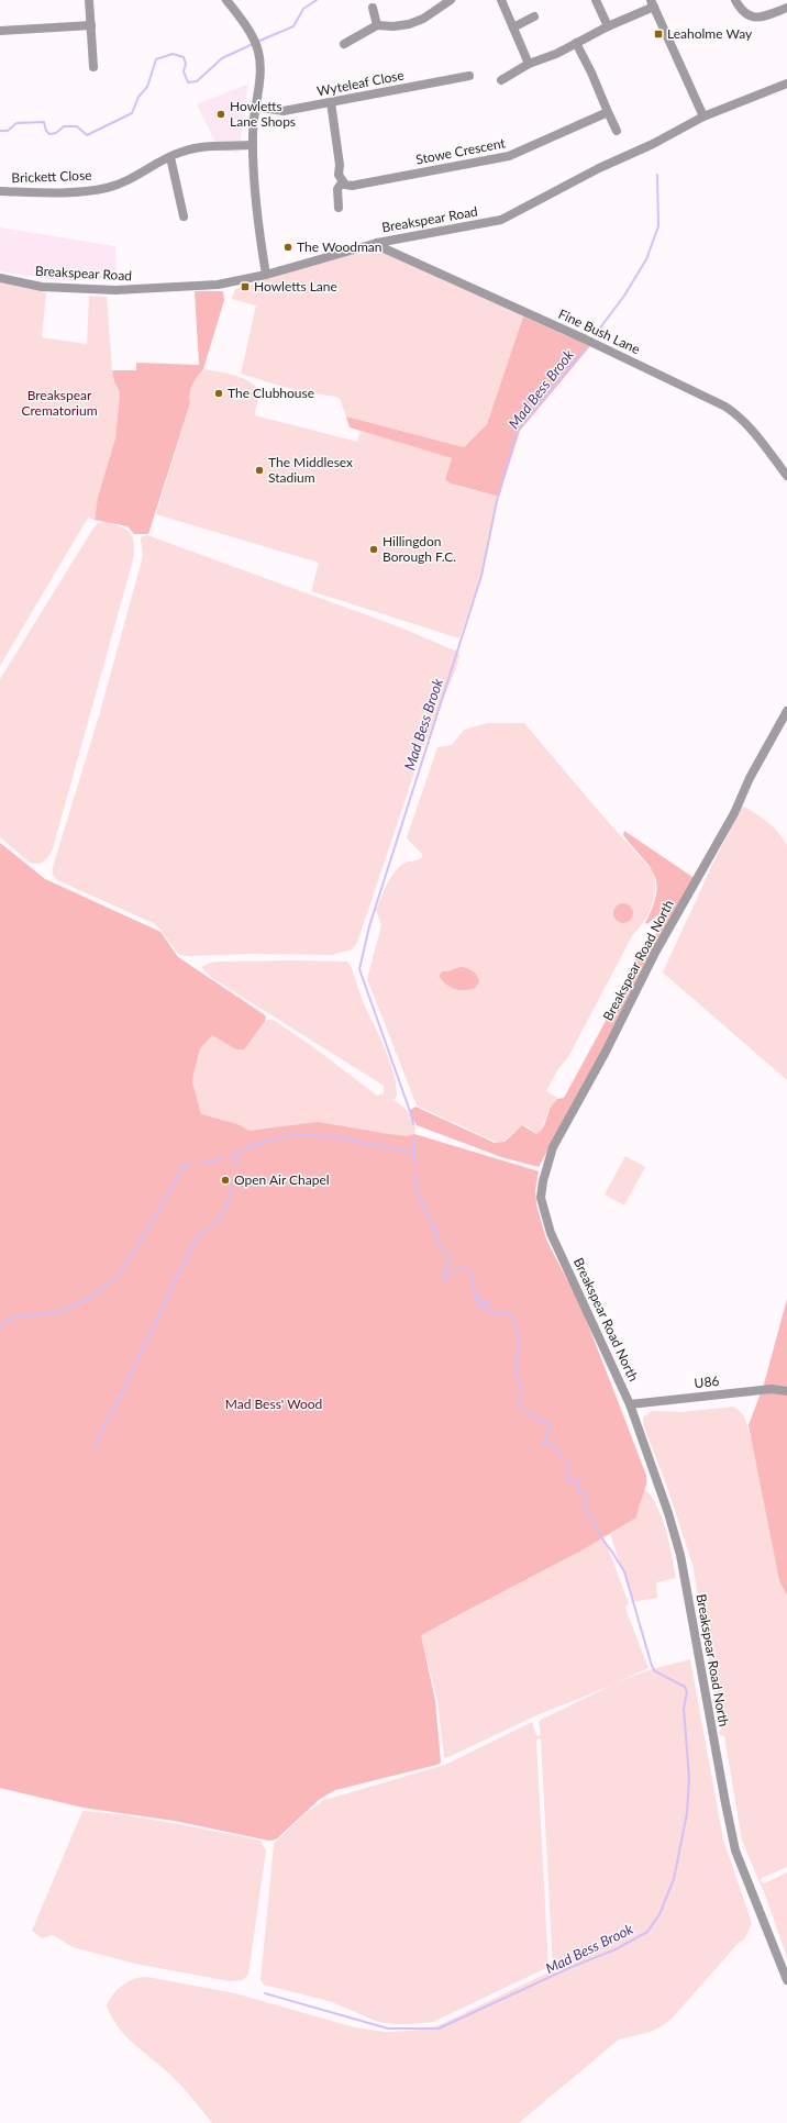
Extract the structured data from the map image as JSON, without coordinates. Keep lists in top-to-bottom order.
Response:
{
  "streets": {
    "street": [
      "Wyteleaf Close",
      "Stowe Crescent",
      "Brickett Close",
      "Breakspear Road",
      "Fine Bush Lane",
      "Breakspear Road North",
      "U86"
    ]
  },
  "crossings": [
    ["Breakspear Road", "Fine Bush Lane"],
    ["Breakspear Road North", "U86"]
  ],
  "water": ["Mad Bess Brook"],
  "parks": ["Breakspear Crematorium", "Mad Bess' Wood"],
  "places": {
    "transit": ["Leaholme Way", "Howletts Lane"],
    "other": [
      "Howletts Lane Shops",
      "The Woodman",
      "The Clubhouse",
      "The Middlesex Stadium",
      "Hillingdon Borough F.C.",
      "Open Air Chapel"
    ]
  }
}
